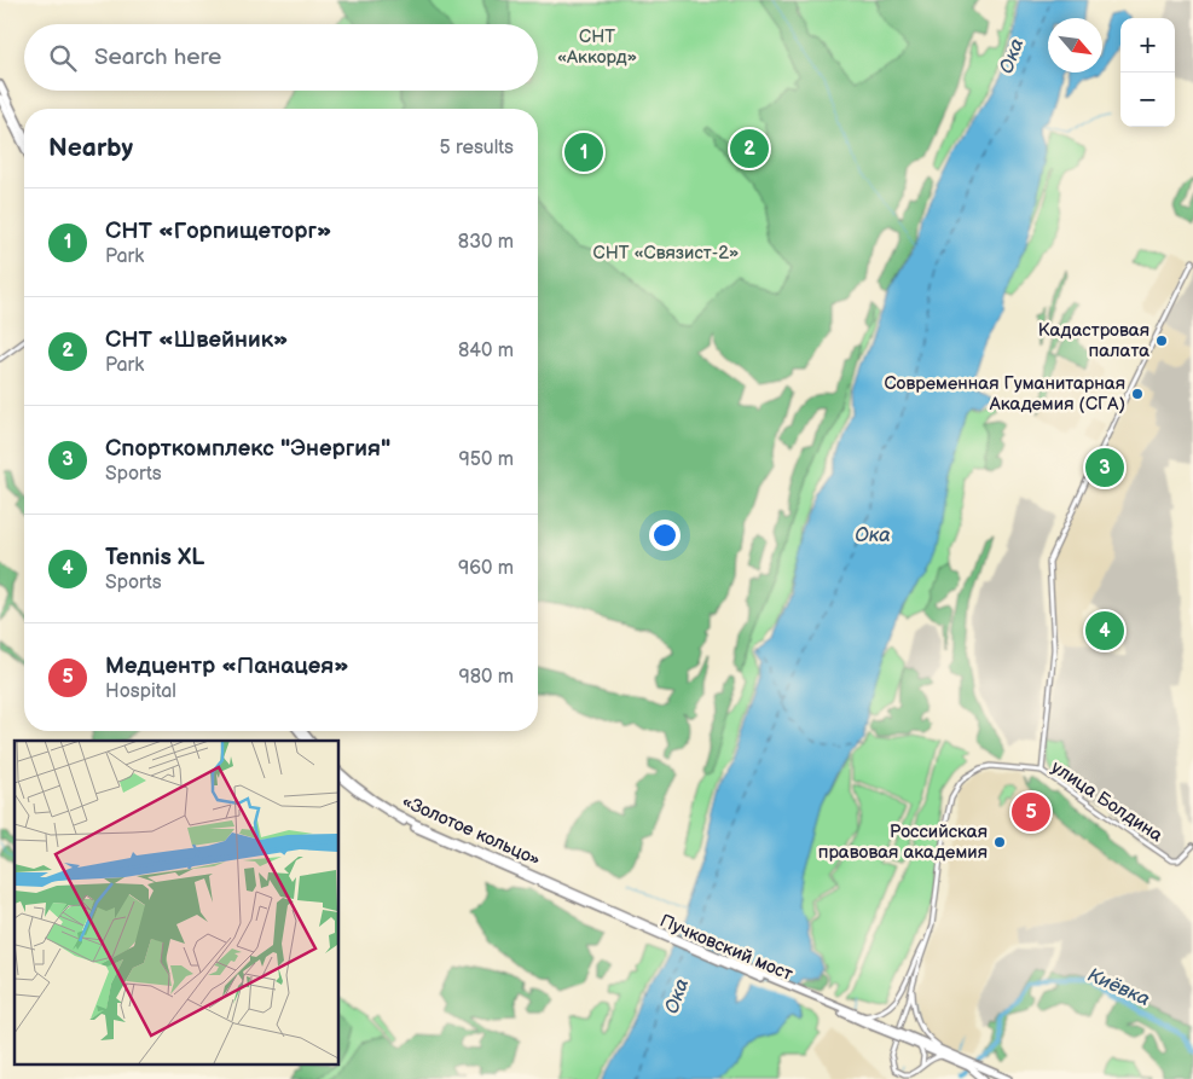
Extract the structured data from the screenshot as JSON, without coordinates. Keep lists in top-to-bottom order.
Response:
{
  "streets": {
    "highway": ["«Золотое кольцо»", "Пучковский мост"],
    "main road": ["улица Болдина"]
  },
  "crossings": [
    ["«Золотое кольцо»", "Пучковский мост"]
  ],
  "water": ["Ока", "Киёвка"],
  "parks": ["СНТ «Аккорд»", "СНТ «Связист-2»"],
  "places": ["Кадастровая палата", "Современная Гуманитарная Академия (СГА)", "Российская правовая академия"],
  "north": "bottom right",
  "page": {
    "map_buttons": ["+", "−"],
    "search": "Search here",
    "heading": ["Nearby", "5 results"],
    "pins": [
      "2",
      "1",
      "3",
      "4",
      "5"
    ],
    "list": [
      {
        "mark": "1",
        "name": "СНТ «Горпищеторг»",
        "note": "Park",
        "value": "830 m"
      },
      {
        "mark": "2",
        "name": "СНТ «Швейник»",
        "note": "Park",
        "value": "840 m"
      },
      {
        "mark": "3",
        "name": "Спорткомплекс \"Энергия\"",
        "note": "Sports",
        "value": "950 m"
      },
      {
        "mark": "4",
        "name": "Tennis XL",
        "note": "Sports",
        "value": "960 m"
      },
      {
        "mark": "5",
        "name": "Медцентр «Панацея»",
        "note": "Hospital",
        "value": "980 m"
      }
    ]
  }
}
